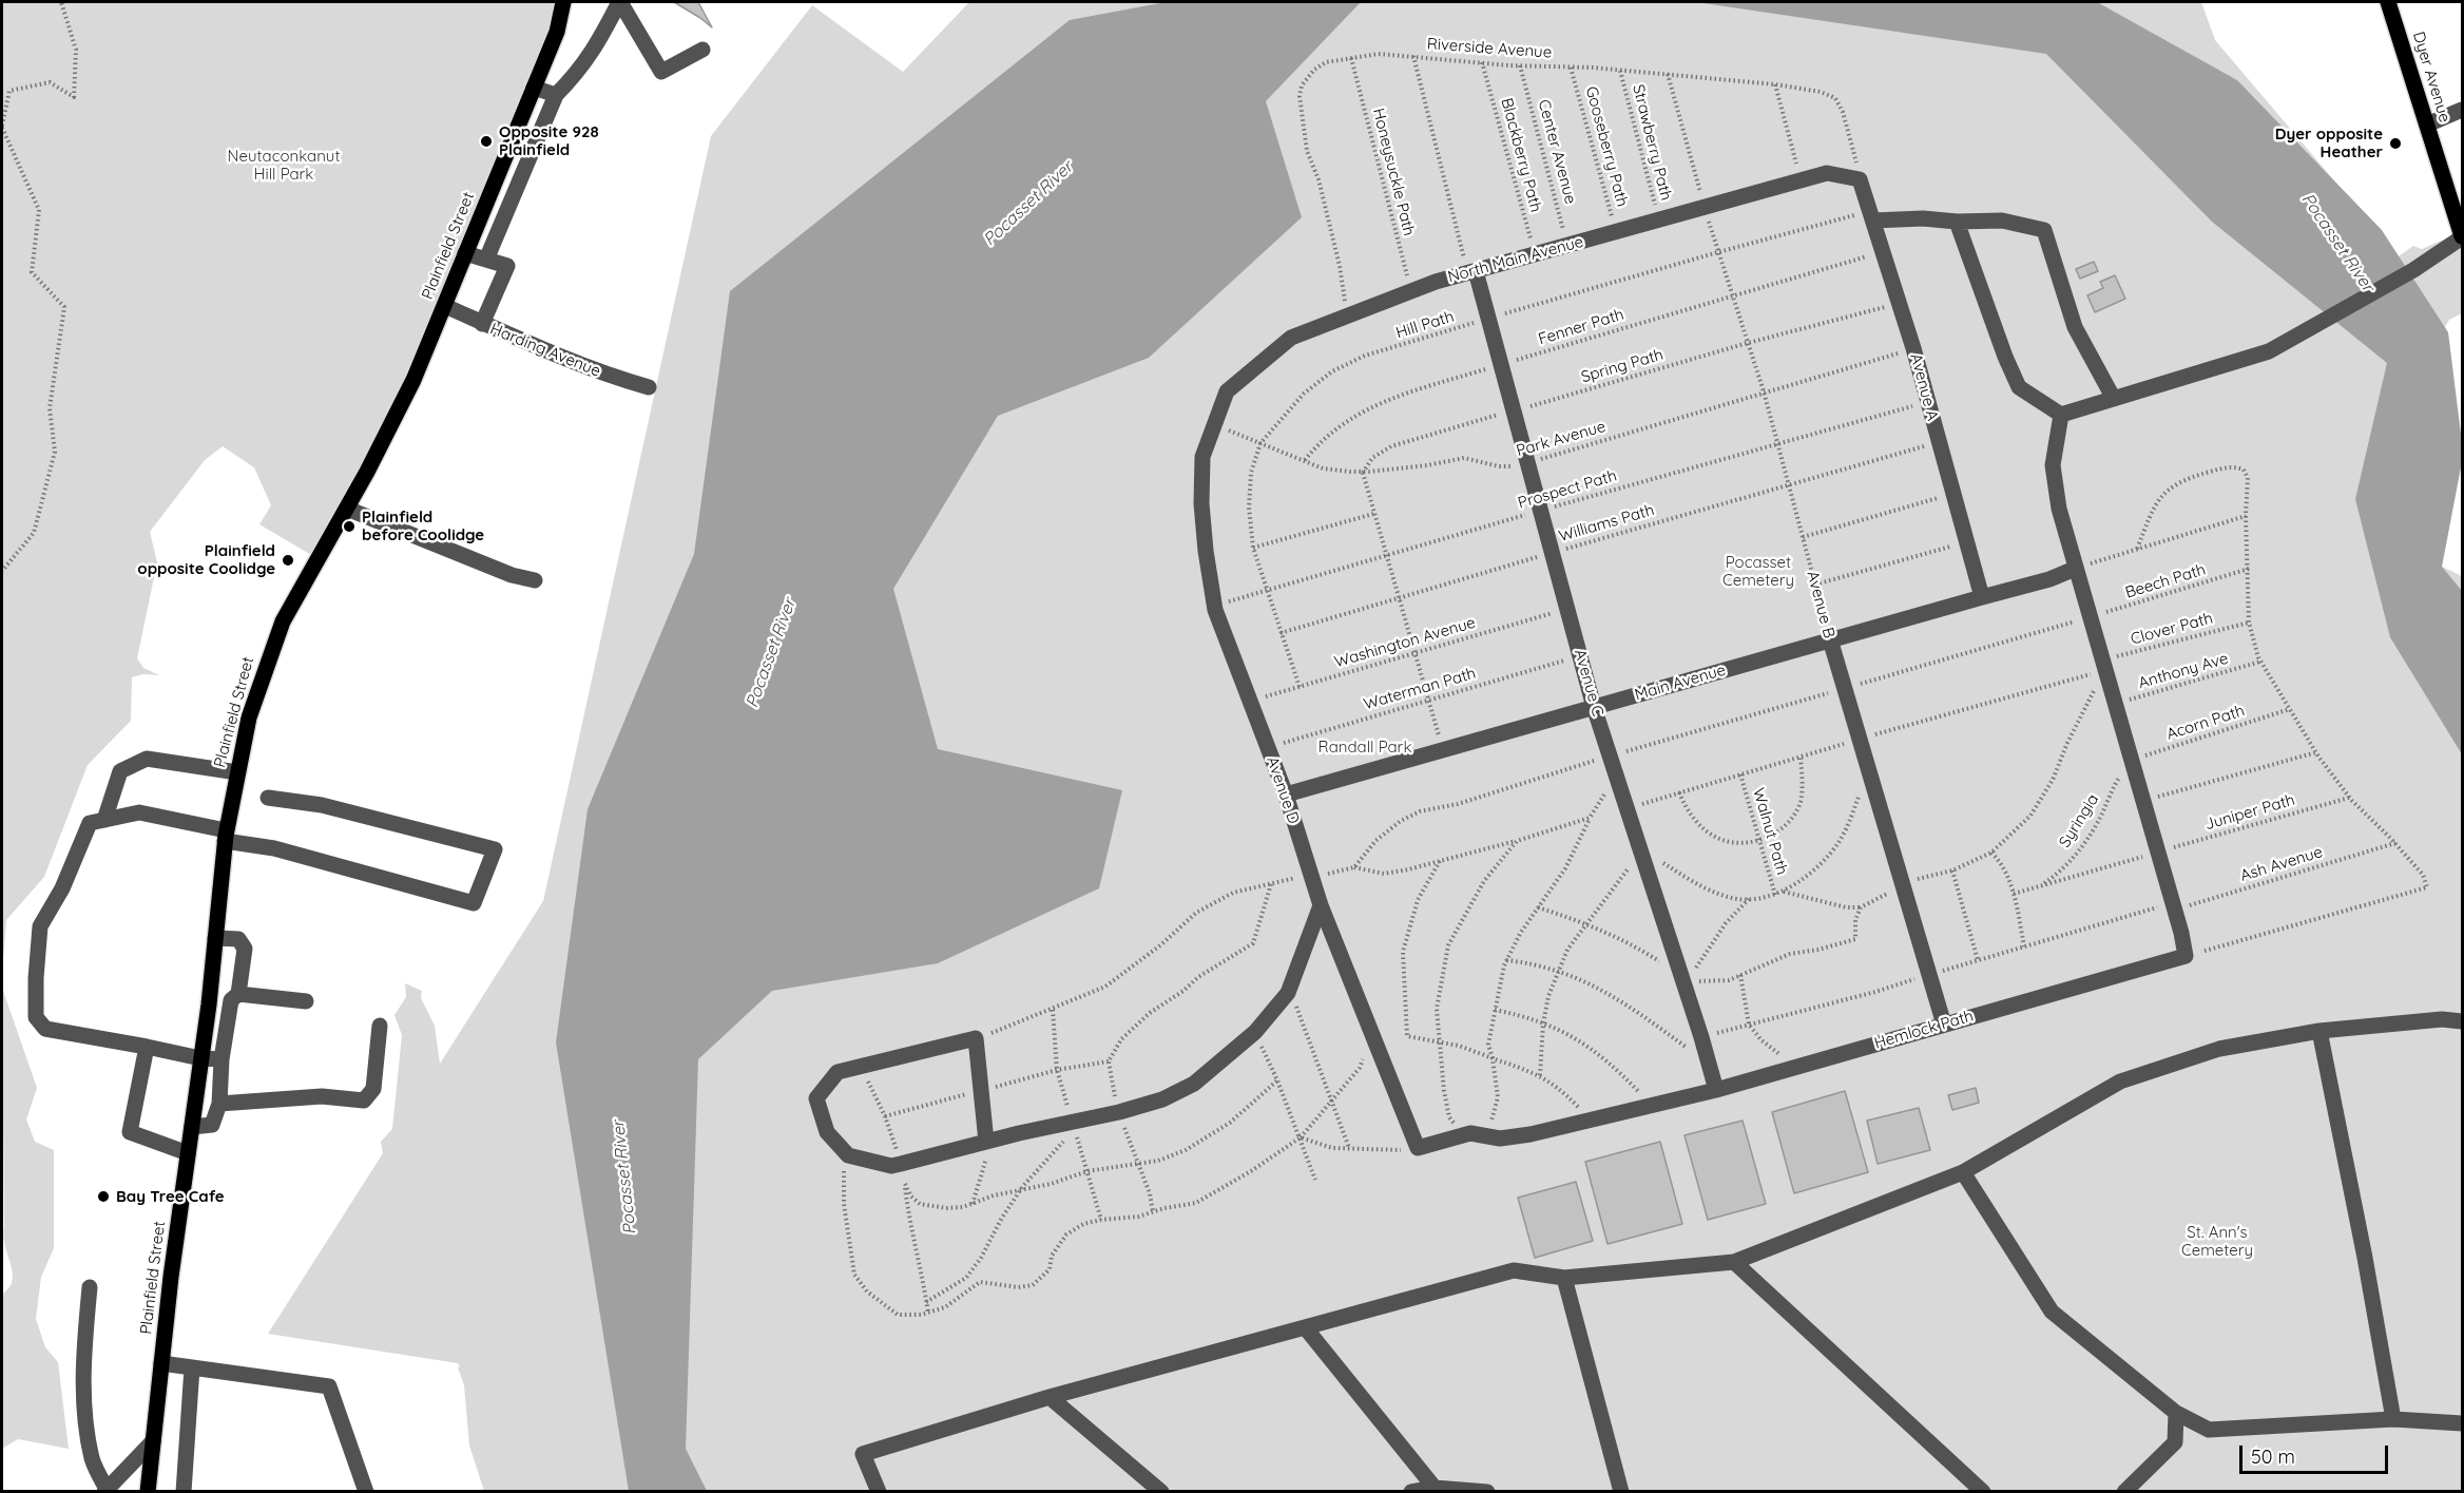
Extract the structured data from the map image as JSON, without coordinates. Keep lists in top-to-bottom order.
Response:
{
  "streets": {
    "main road": ["Dyer Avenue", "Plainfield Street"],
    "street": [
      "North Main Avenue",
      "Harding Avenue",
      "Avenue A",
      "Avenue B",
      "Avenue C",
      "Main Avenue",
      "Avenue D",
      "Hemlock Path"
    ],
    "path": [
      "Riverside Avenue",
      "Strawberry Path",
      "Gooseberry Path",
      "Center Avenue",
      "Blackberry Path",
      "Honeysuckle Path",
      "Hill Path",
      "Fenner Path",
      "Spring Path",
      "Park Avenue",
      "Prospect Path",
      "Williams Path",
      "Beech Path",
      "Clover Path",
      "Washington Avenue",
      "Anthony Ave",
      "Waterman Path",
      "Acorn Path",
      "Juniper Path",
      "Syringia",
      "Walnut Path",
      "Ash Avenue"
    ]
  },
  "crossings": [
    ["Riverside Avenue", "Strawberry Path"],
    ["Riverside Avenue", "Gooseberry Path"],
    ["Riverside Avenue", "Center Avenue"],
    ["Riverside Avenue", "Blackberry Path"],
    ["Riverside Avenue", "Honeysuckle Path"],
    ["Riverside Avenue", "North Main Avenue"],
    ["Riverside Avenue", "Avenue A"],
    ["Riverside Avenue", "Avenue B"],
    ["Strawberry Path", "North Main Avenue"],
    ["Gooseberry Path", "North Main Avenue"],
    ["Center Avenue", "North Main Avenue"],
    ["Blackberry Path", "North Main Avenue"],
    ["Honeysuckle Path", "North Main Avenue"],
    ["Plainfield Street", "Harding Avenue"],
    ["North Main Avenue", "Avenue A"],
    ["North Main Avenue", "Park Avenue"],
    ["North Main Avenue", "Avenue B"],
    ["North Main Avenue", "Avenue C"],
    ["North Main Avenue", "Avenue D"],
    ["Hill Path", "Avenue A"],
    ["Hill Path", "Park Avenue"],
    ["Hill Path", "Prospect Path"],
    ["Hill Path", "Williams Path"],
    ["Hill Path", "Avenue B"],
    ["Hill Path", "Washington Avenue"],
    ["Hill Path", "Avenue C"],
    ["Fenner Path", "Avenue A"],
    ["Fenner Path", "Park Avenue"],
    ["Fenner Path", "Avenue B"],
    ["Fenner Path", "Avenue C"],
    ["Spring Path", "Avenue A"],
    ["Spring Path", "Park Avenue"],
    ["Spring Path", "Avenue B"],
    ["Spring Path", "Avenue C"],
    ["Avenue A", "Park Avenue"],
    ["Avenue A", "Prospect Path"],
    ["Avenue A", "Williams Path"],
    ["Avenue A", "Main Avenue"],
    ["Park Avenue", "Avenue B"],
    ["Park Avenue", "Avenue C"],
    ["Park Avenue", "Avenue D"],
    ["Prospect Path", "Avenue B"],
    ["Prospect Path", "Avenue C"],
    ["Prospect Path", "Avenue D"],
    ["Williams Path", "Avenue B"],
    ["Williams Path", "Avenue C"],
    ["Beech Path", "Avenue B"],
    ["Beech Path", "Avenue C"],
    ["Avenue B", "Main Avenue"],
    ["Avenue B", "Hemlock Path"],
    ["Washington Avenue", "Avenue C"],
    ["Washington Avenue", "Avenue D"],
    ["Avenue C", "Main Avenue"],
    ["Avenue C", "Waterman Path"],
    ["Avenue C", "Hemlock Path"],
    ["Main Avenue", "Avenue D"],
    ["Waterman Path", "Avenue D"],
    ["Acorn Path", "Syringia"],
    ["Avenue D", "Hemlock Path"],
    ["Juniper Path", "Syringia"]
  ],
  "water": ["Pocasset River"],
  "parks": [
    "Neutaconkanut Hill Park",
    "Pocasset Cemetery",
    "Randall Park",
    "St. Ann's Cemetery"
  ],
  "places": [
    "Opposite 928 Plainfield",
    "Dyer opposite Heather",
    "Plainfield before Coolidge",
    "Plainfield opposite Coolidge",
    "Bay Tree Cafe"
  ],
  "scale_bar": "50 m"
}
